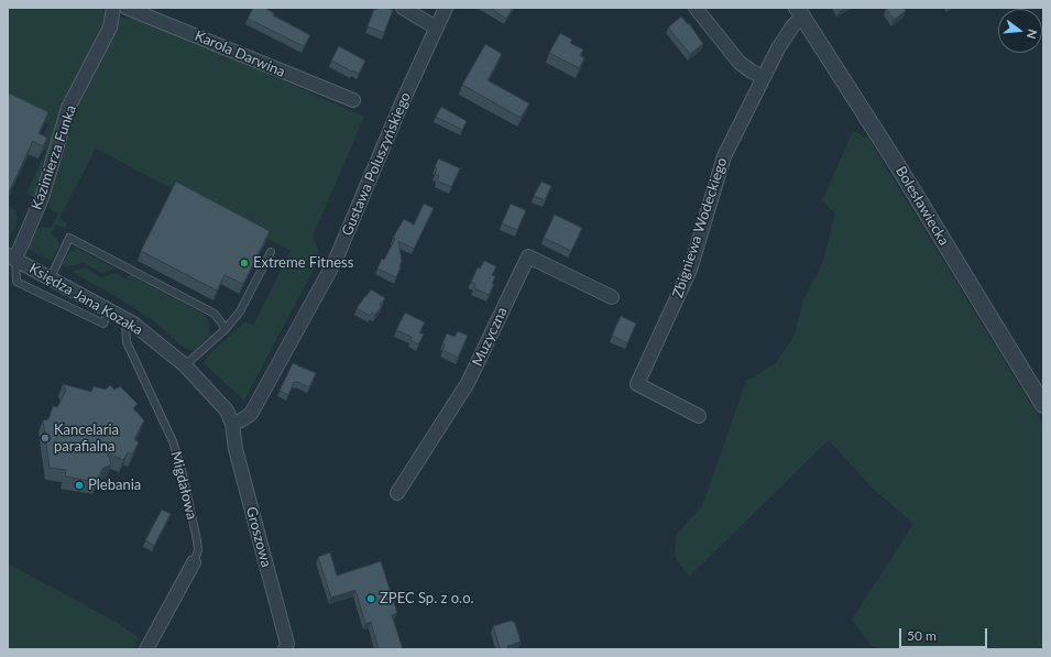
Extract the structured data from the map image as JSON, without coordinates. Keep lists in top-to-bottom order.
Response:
{
  "streets": {
    "street": [
      "Karola Darwina",
      "Kazimierza Funka",
      "Gustawa Poluszyńskiego",
      "Bolesławiecka",
      "Zbigniewa Wodeckiego",
      "Księdza Jana Kozaka",
      "Muzyczna",
      "Migdałowa",
      "Groszowa"
    ]
  },
  "crossings": [
    ["Kazimierza Funka", "Księdza Jana Kozaka"],
    ["Gustawa Poluszyńskiego", "Księdza Jana Kozaka"],
    ["Gustawa Poluszyńskiego", "Groszowa"],
    ["Bolesławiecka", "Zbigniewa Wodeckiego"],
    ["Księdza Jana Kozaka", "Migdałowa"],
    ["Księdza Jana Kozaka", "Groszowa"]
  ],
  "places": [
    "Extreme Fitness",
    "Kancelaria parafialna",
    "Plebania",
    "ZPEC Sp. z o.o."
  ],
  "scale_bar": "50 m",
  "north": "right"
}
